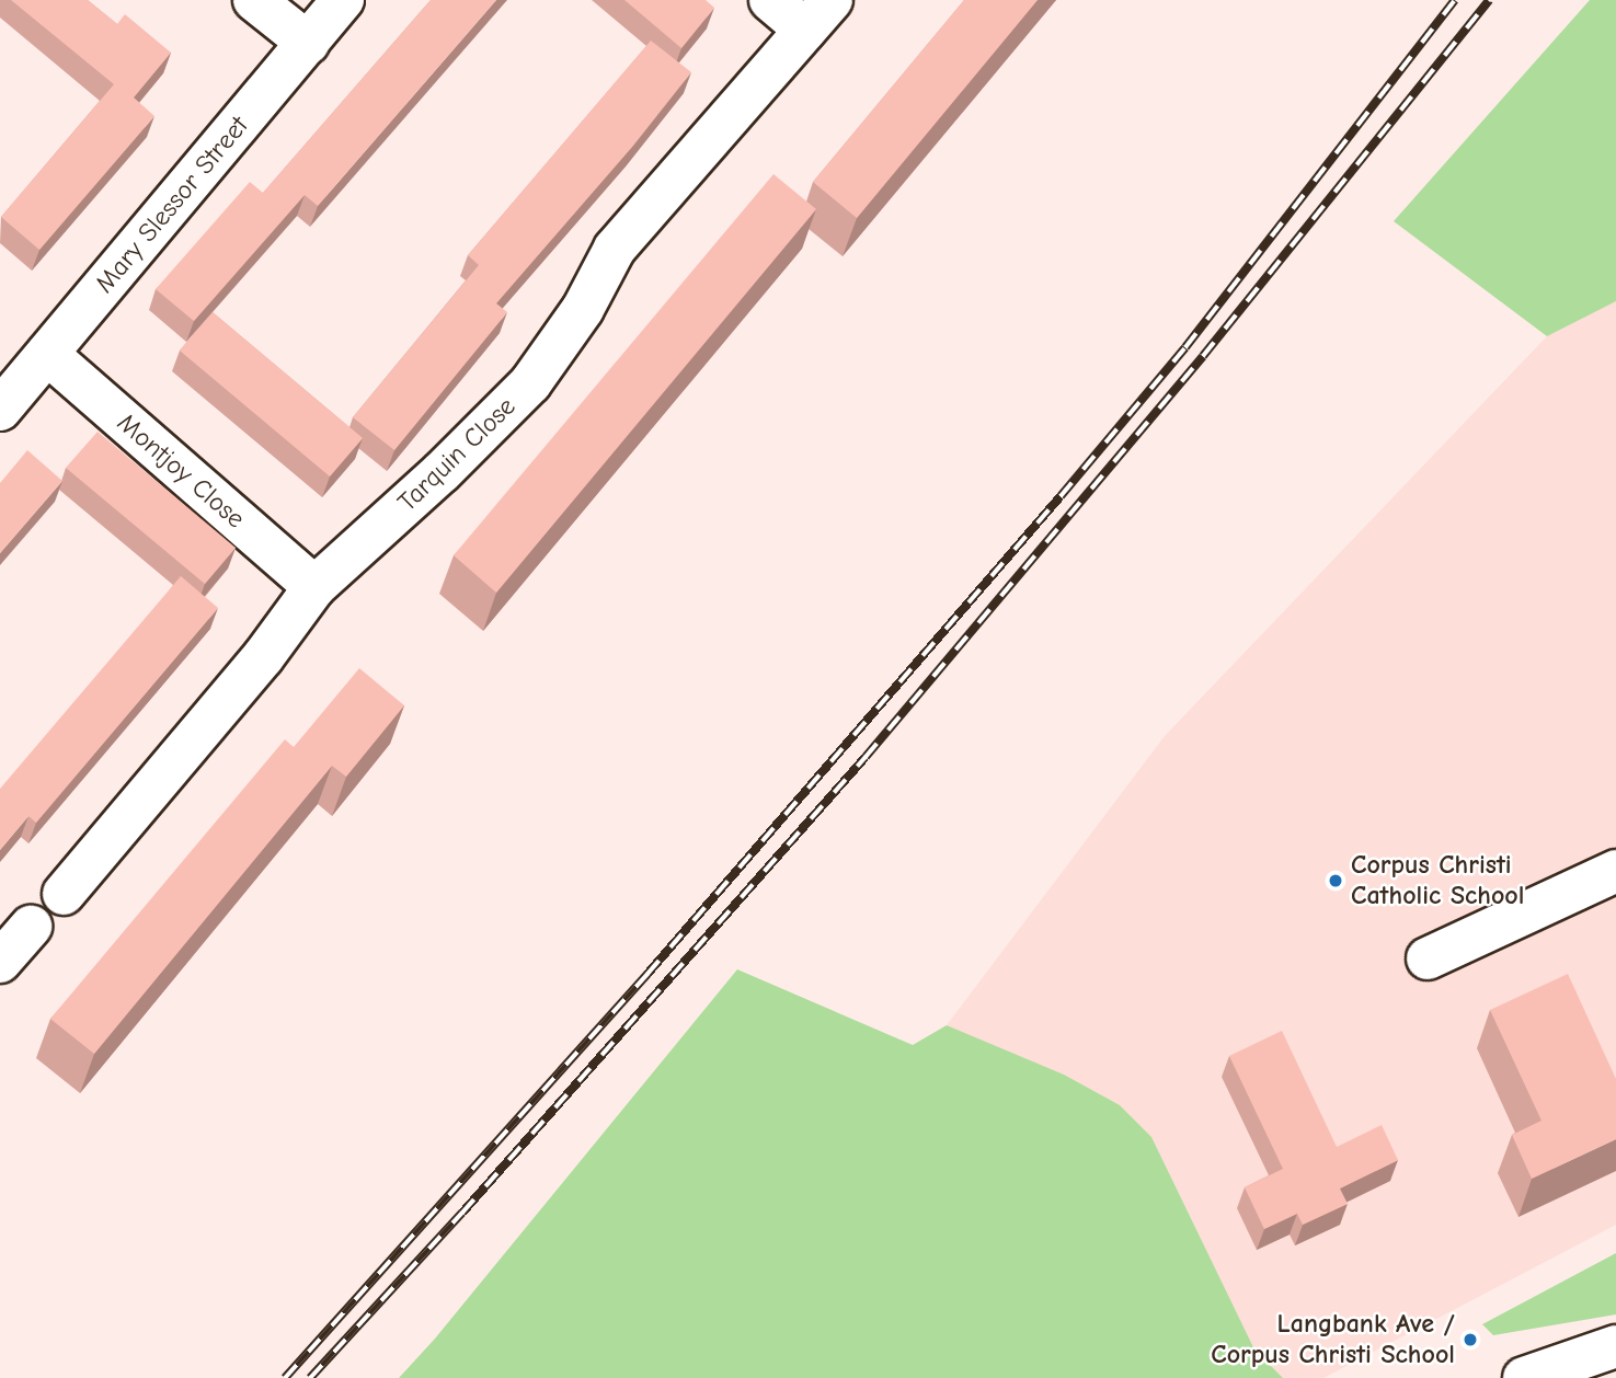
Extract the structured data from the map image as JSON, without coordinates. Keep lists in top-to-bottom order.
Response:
{
  "streets": {
    "street": ["Mary Slessor Street", "Tarquin Close", "Montjoy Close"]
  },
  "crossings": [
    ["Mary Slessor Street", "Montjoy Close"],
    ["Tarquin Close", "Montjoy Close"]
  ],
  "places": ["Corpus Christi Catholic School", "Langbank Ave / Corpus Christi School"]
}
